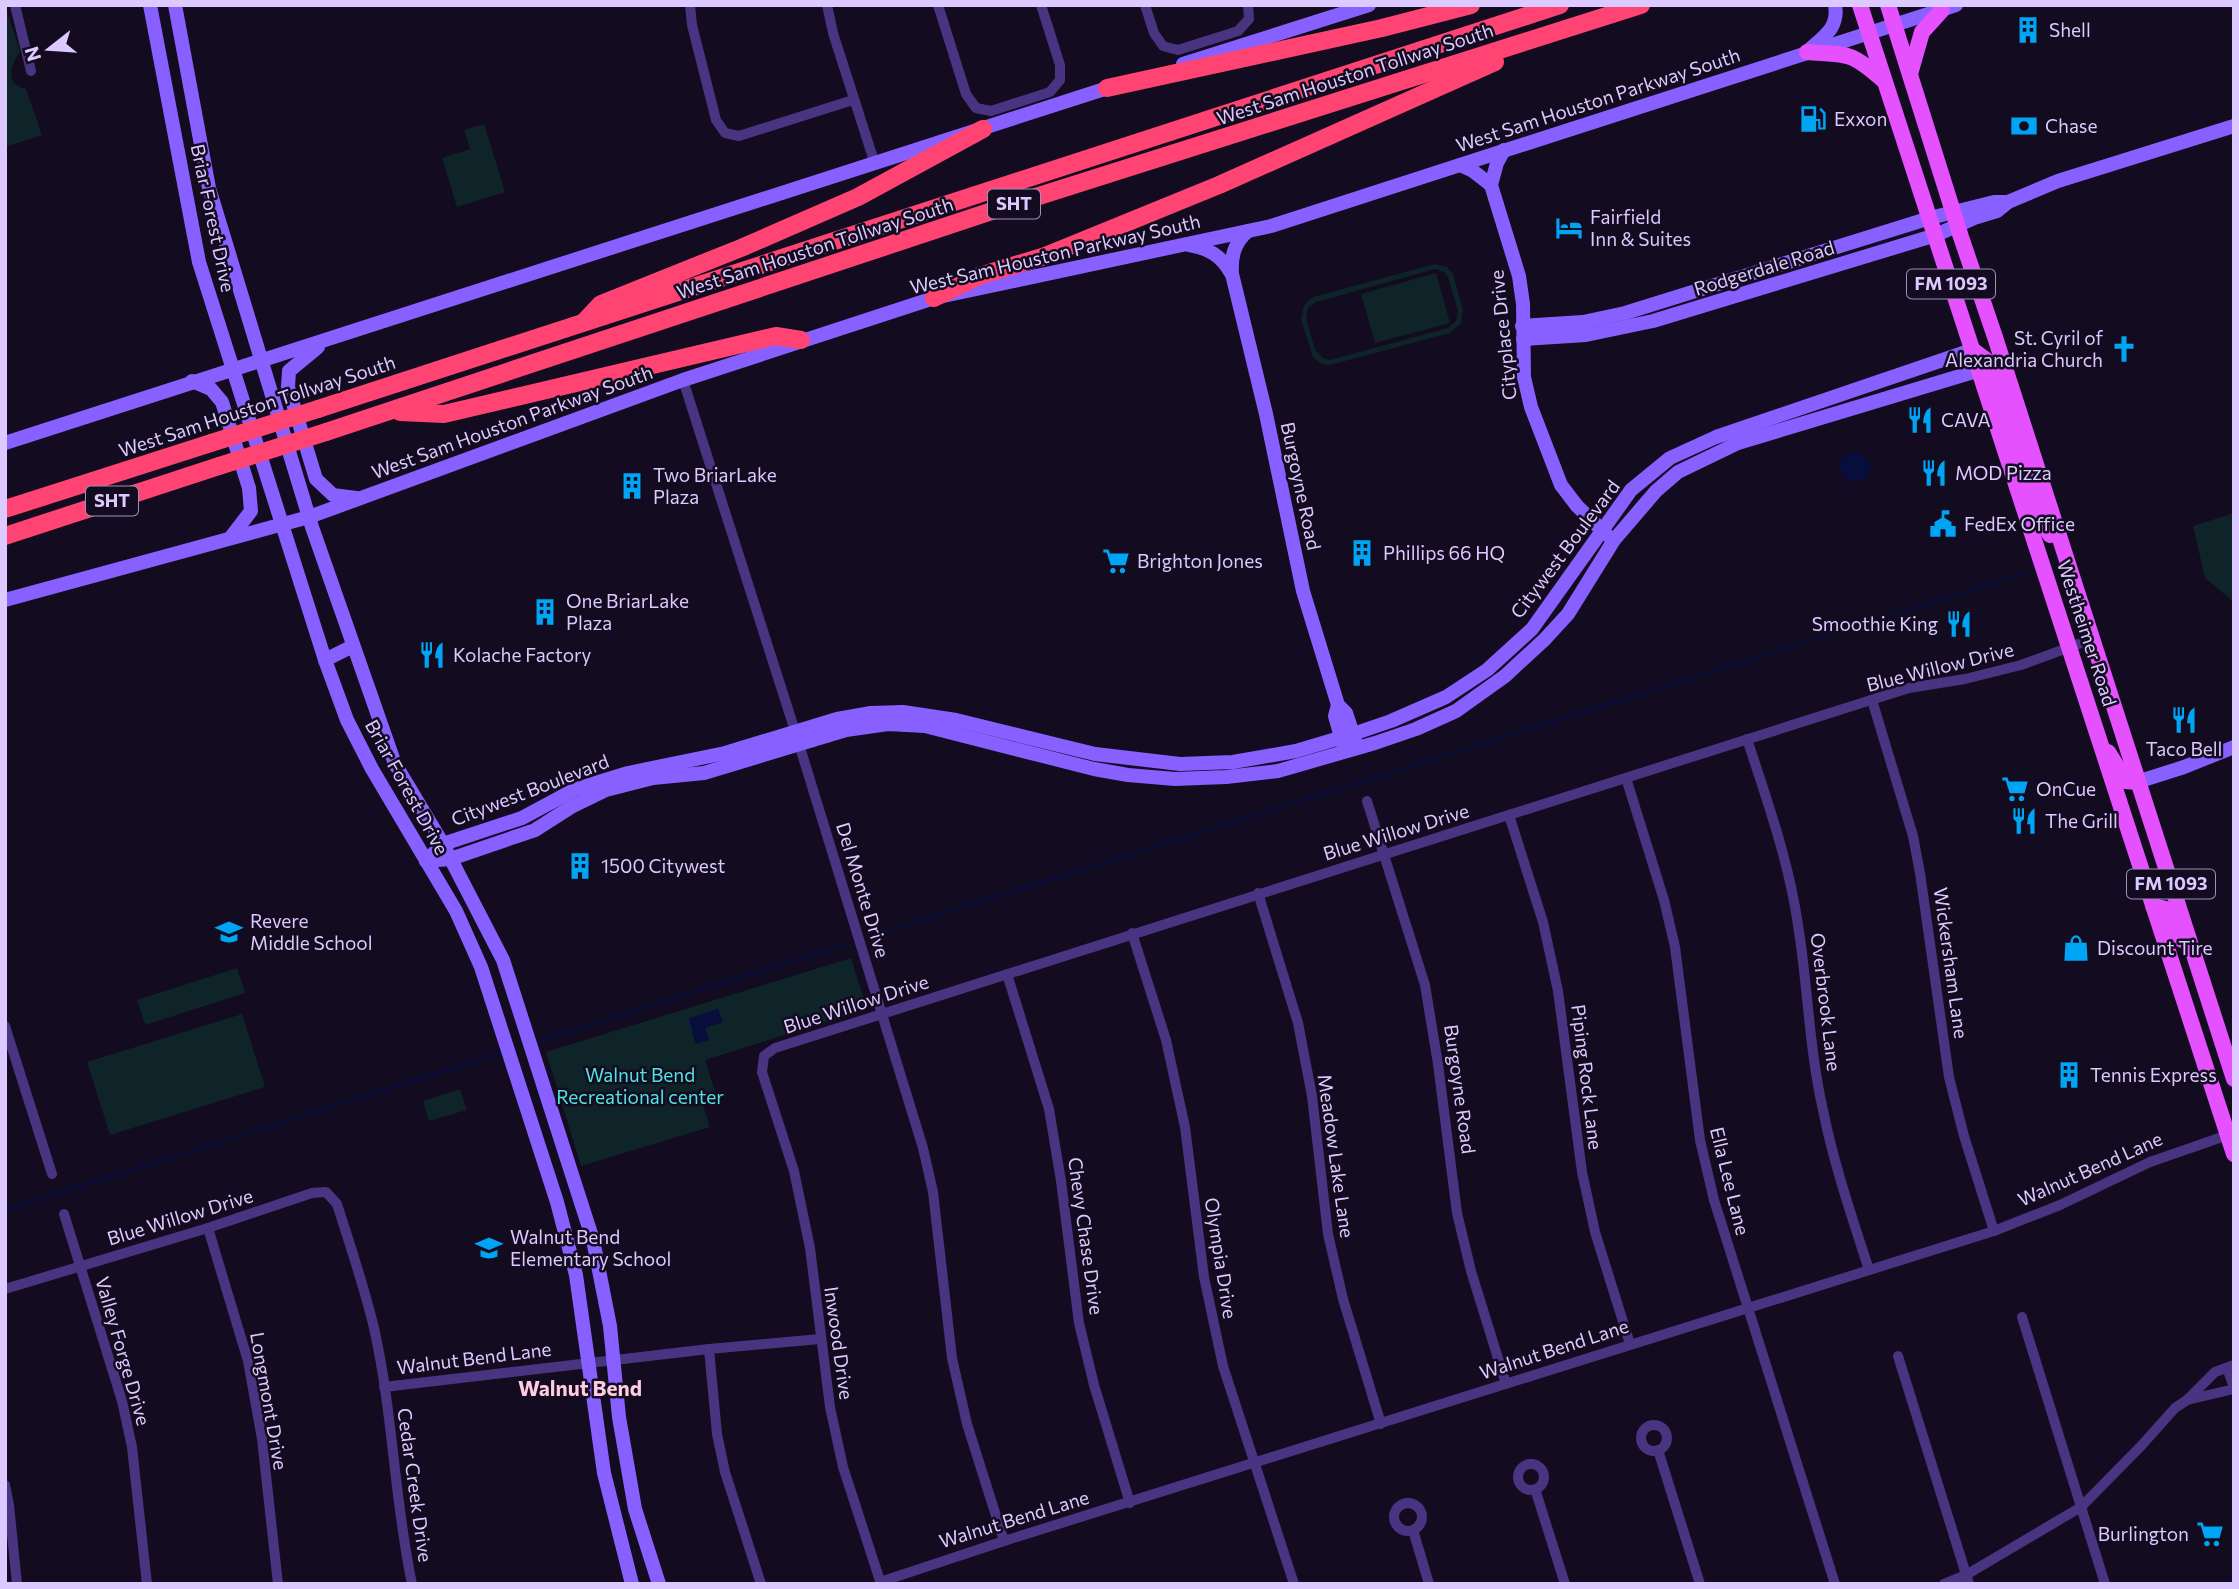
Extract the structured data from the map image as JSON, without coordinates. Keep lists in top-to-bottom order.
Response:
{
  "streets": {
    "highway": ["West Sam Houston Tollway South", "SHT"],
    "main road": [
      "West Sam Houston Parkway South",
      "Briar Forest Drive",
      "Rodgerdale Road",
      "FM 1093",
      "Cityplace Drive",
      "Burgoyne Road",
      "Citywest Boulevard",
      "Westheimer Road"
    ],
    "street": [
      "Blue Willow Drive",
      "Del Monte Drive",
      "Wickersham Lane",
      "Overbrook Lane",
      "Piping Rock Lane",
      "Meadow Lake Lane",
      "Walnut Bend Lane",
      "Ella Lee Lane",
      "Chevy Chase Drive",
      "Olympia Drive",
      "Inwood Drive",
      "Valley Forge Drive",
      "Longmont Drive",
      "Cedar Creek Drive"
    ]
  },
  "crossings": [
    ["West Sam Houston Parkway South", "Briar Forest Drive"],
    ["West Sam Houston Parkway South", "Burgoyne Road"],
    ["West Sam Houston Parkway South", "Westheimer Road"],
    ["West Sam Houston Parkway South", "Del Monte Drive"],
    ["Briar Forest Drive", "Citywest Boulevard"],
    ["Briar Forest Drive", "Walnut Bend Lane"],
    ["Rodgerdale Road", "Cityplace Drive"],
    ["Rodgerdale Road", "Westheimer Road"],
    ["Cityplace Drive", "Citywest Boulevard"],
    ["Burgoyne Road", "Citywest Boulevard"],
    ["Burgoyne Road", "Blue Willow Drive"],
    ["Burgoyne Road", "Walnut Bend Lane"],
    ["Citywest Boulevard", "Westheimer Road"],
    ["Citywest Boulevard", "Del Monte Drive"],
    ["Westheimer Road", "Blue Willow Drive"],
    ["Westheimer Road", "Walnut Bend Lane"],
    ["Blue Willow Drive", "Del Monte Drive"],
    ["Blue Willow Drive", "Wickersham Lane"],
    ["Blue Willow Drive", "Overbrook Lane"],
    ["Blue Willow Drive", "Piping Rock Lane"],
    ["Blue Willow Drive", "Meadow Lake Lane"],
    ["Blue Willow Drive", "Ella Lee Lane"],
    ["Blue Willow Drive", "Chevy Chase Drive"],
    ["Blue Willow Drive", "Olympia Drive"],
    ["Blue Willow Drive", "Inwood Drive"],
    ["Blue Willow Drive", "Valley Forge Drive"],
    ["Blue Willow Drive", "Longmont Drive"],
    ["Blue Willow Drive", "Cedar Creek Drive"],
    ["Del Monte Drive", "Walnut Bend Lane"],
    ["Wickersham Lane", "Walnut Bend Lane"],
    ["Overbrook Lane", "Walnut Bend Lane"],
    ["Piping Rock Lane", "Walnut Bend Lane"],
    ["Meadow Lake Lane", "Walnut Bend Lane"],
    ["Walnut Bend Lane", "Ella Lee Lane"],
    ["Walnut Bend Lane", "Chevy Chase Drive"],
    ["Walnut Bend Lane", "Olympia Drive"],
    ["Walnut Bend Lane", "Inwood Drive"],
    ["Walnut Bend Lane", "Cedar Creek Drive"]
  ],
  "districts": ["Walnut Bend"],
  "parks": ["Walnut Bend Recreational center"],
  "places": {
    "building": [
      "Shell",
      "Two BriarLake Plaza",
      "Phillips 66 HQ",
      "One BriarLake Plaza",
      "1500 Citywest",
      "Tennis Express"
    ],
    "fuel station": ["Exxon"],
    "bank": ["Chase"],
    "hotel": ["Fairfield Inn & Suites"],
    "church": ["St. Cyril of Alexandria Church"],
    "restaurant": [
      "CAVA",
      "MOD Pizza",
      "Smoothie King",
      "Kolache Factory",
      "Taco Bell",
      "The Grill"
    ],
    "public building": ["FedEx Office"],
    "supermarket": ["Brighton Jones", "OnCue", "Burlington"],
    "school or university": ["Revere Middle School", "Walnut Bend Elementary School"],
    "shop": ["Discount Tire"]
  },
  "north": "left"
}
